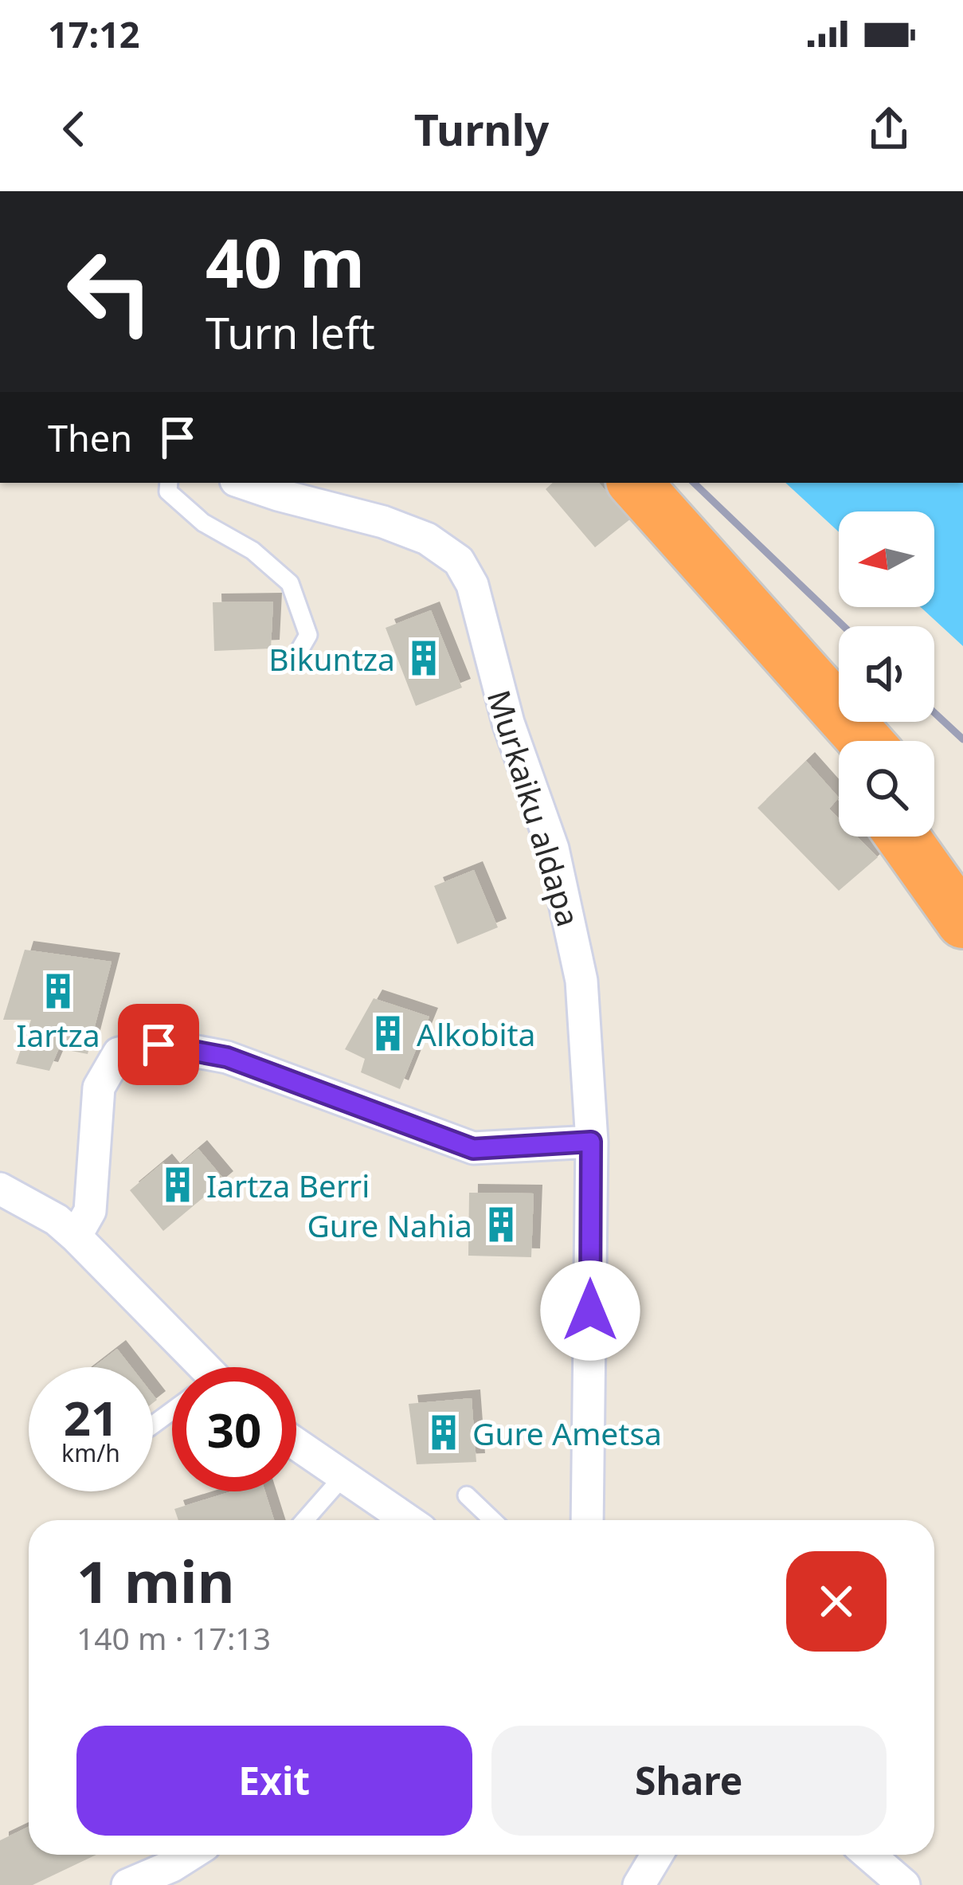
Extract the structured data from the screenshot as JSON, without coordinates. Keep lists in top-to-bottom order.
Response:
{
  "streets": {
    "street": ["Murkaiku aldapa"]
  },
  "places": {
    "building": [
      "Bikuntza",
      "Iartza",
      "Alkobita",
      "Iartza Berri",
      "Gure Nahia",
      "Gure Ametsa"
    ]
  },
  "north": "left",
  "page": {
    "status": "17:12",
    "header": "Turnly",
    "turn": ["40 m", "Turn left"],
    "then": "Then",
    "speed": "21 km/h",
    "limit": "30",
    "heading": ["1 min", "140 m · 17:13"],
    "buttons": ["Exit", "Share"]
  }
}
